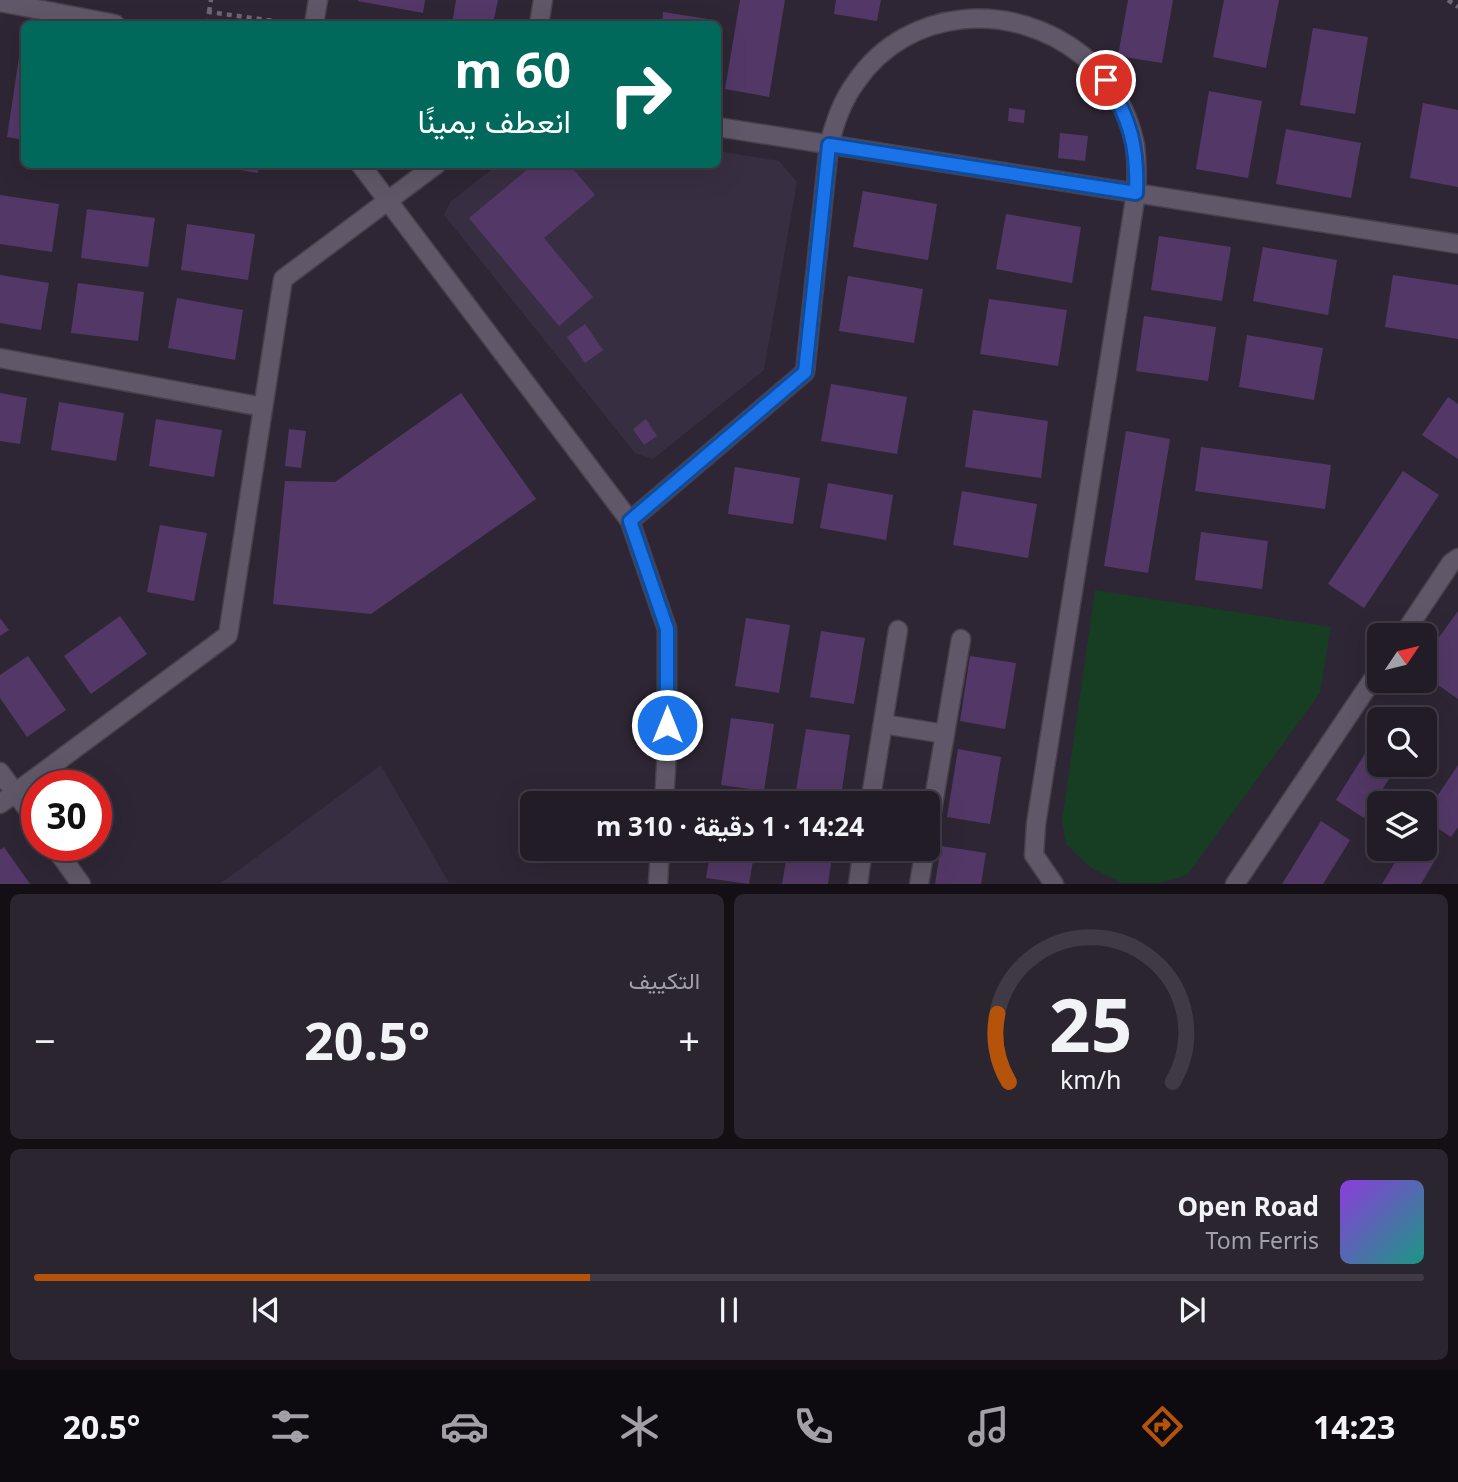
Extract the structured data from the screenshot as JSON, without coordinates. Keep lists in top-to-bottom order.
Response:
{
  "north": "top right",
  "page": {
    "turn": ["60 m", "انعطف يمينًا"],
    "limit": "30",
    "trip": "14:24 · 1 دقيقة · 310 m",
    "tile": "التكييف",
    "heat": ["−", "20.5°", "+"],
    "song": ["Open Road", "Tom Ferris"],
    "tabs": ["14:23", "20.5°"],
    "gauge": ["25", "km/h"]
  }
}
